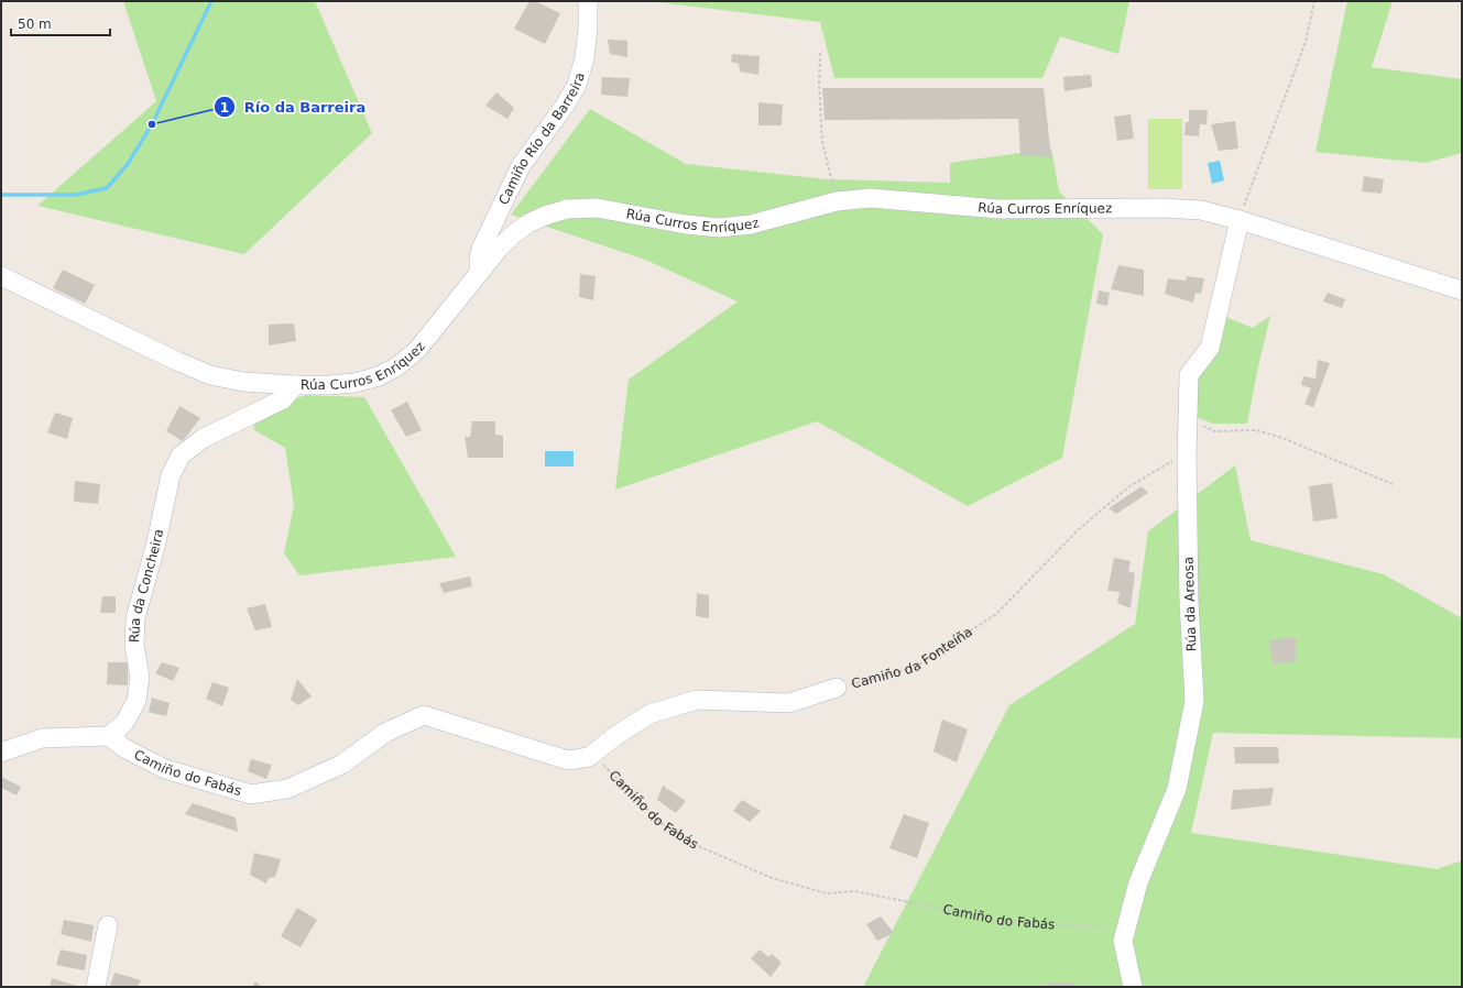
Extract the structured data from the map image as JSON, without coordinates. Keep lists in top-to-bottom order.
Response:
{
  "streets": {
    "street": [
      "Camiño Río da Barreira",
      "Rúa Curros Enríquez",
      "Rúa da Concheira",
      "Rúa da Areosa",
      "Camiño da Fonteíña",
      "Camiño do Fabás"
    ]
  },
  "crossings": [
    ["Camiño Río da Barreira", "Rúa Curros Enríquez"],
    ["Rúa Curros Enríquez", "Rúa da Concheira"],
    ["Rúa Curros Enríquez", "Rúa da Areosa"],
    ["Rúa da Concheira", "Camiño do Fabás"],
    ["Rúa da Areosa", "Camiño da Fonteíña"],
    ["Rúa da Areosa", "Camiño do Fabás"],
    ["Camiño da Fonteíña", "Camiño do Fabás"]
  ],
  "places": ["Río da Barreira"],
  "scale_bar": "50 m"
}
